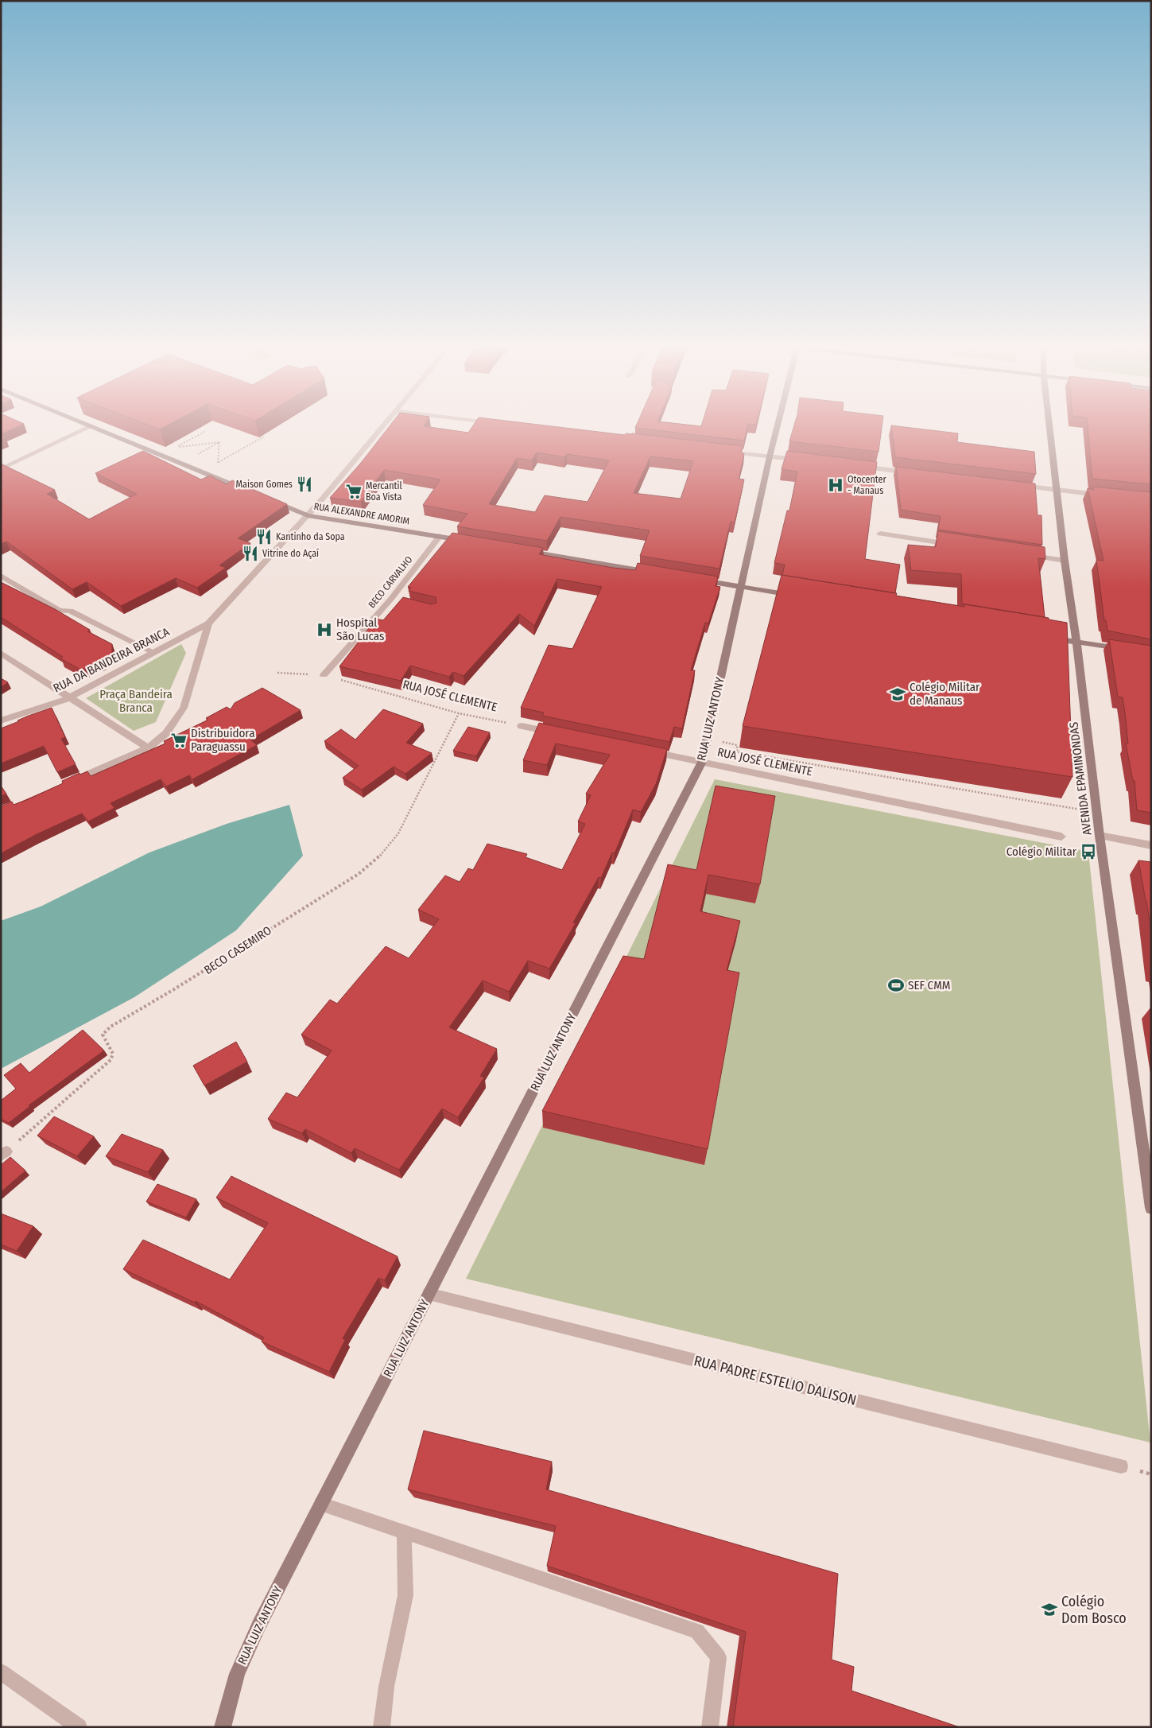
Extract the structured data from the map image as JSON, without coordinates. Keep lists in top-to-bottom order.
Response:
{
  "streets": {
    "street": [
      "RUA ALEXANDRE AMORIM",
      "BECO CARVALHO",
      "RUA DA BANDEIRA BRANCA",
      "RUA JOSÉ CLEMENTE",
      "RUA LUIZ ANTONY",
      "AVENIDA EPAMINONDAS",
      "RUA PADRE ESTELIO DALISON"
    ],
    "path": ["BECO CASEMIRO"]
  },
  "crossings": [
    ["RUA ALEXANDRE AMORIM", "BECO CARVALHO"],
    ["BECO CARVALHO", "RUA JOSÉ CLEMENTE"],
    ["RUA JOSÉ CLEMENTE", "RUA LUIZ ANTONY"],
    ["RUA JOSÉ CLEMENTE", "BECO CASEMIRO"],
    ["RUA LUIZ ANTONY", "RUA PADRE ESTELIO DALISON"]
  ],
  "parks": ["Praça Bandeira Branca"],
  "places": {
    "restaurant": ["Maison Gomes", "Kantinho da Sopa", "Vitrine do Açaí"],
    "hospital": ["Otocenter - Manaus", "Hospital São Lucas"],
    "supermarket": ["Mercantil Boa Vista", "Distribuidora Paraguassu"],
    "school or university": ["Colégio Militar de Manaus", "Colégio Dom Bosco"],
    "bus stop": ["Colégio Militar"],
    "sports": ["SEF CMM"]
  }
}
